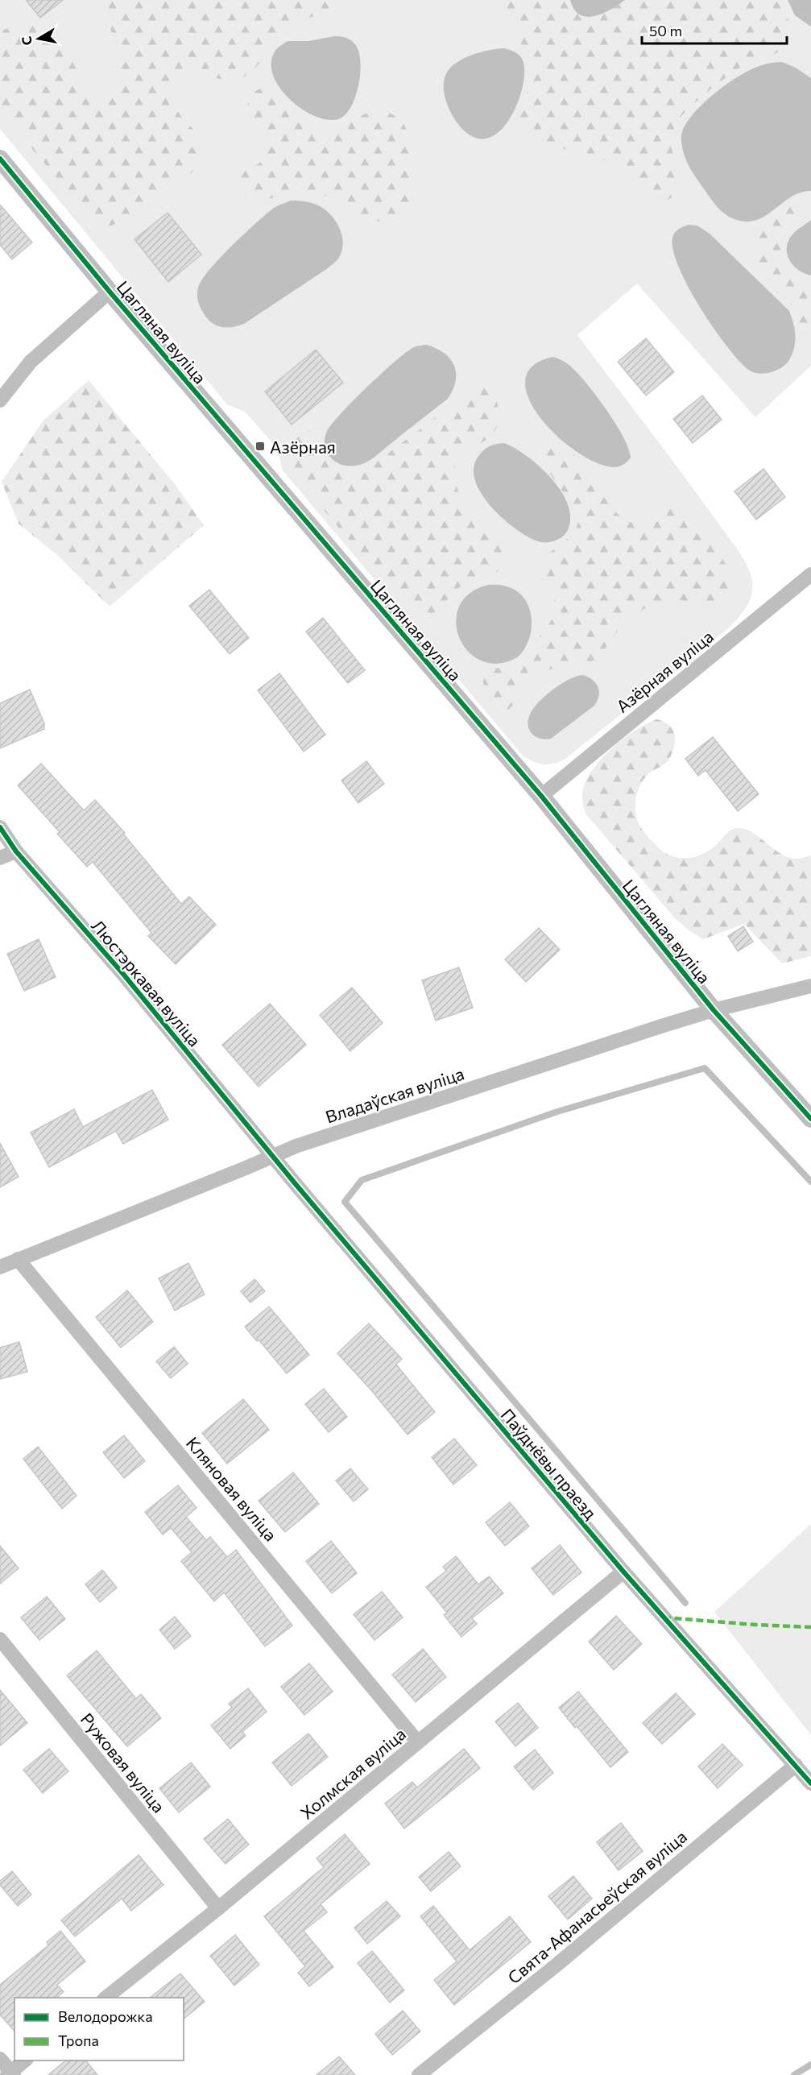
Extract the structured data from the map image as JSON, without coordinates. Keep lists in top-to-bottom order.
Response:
{
  "streets": {
    "street": [
      "Цагляная вуліца",
      "Азёрная вуліца",
      "Люстэркавая вуліца",
      "Владаўская вуліца",
      "Паўднёвы праезд",
      "Кляновая вуліца",
      "Ружовая вуліца",
      "Холмская вуліца",
      "Свята-Афанасьеўская вуліца"
    ]
  },
  "crossings": [
    ["Цагляная вуліца", "Азёрная вуліца"],
    ["Цагляная вуліца", "Владаўская вуліца"],
    ["Люстэркавая вуліца", "Владаўская вуліца"],
    ["Люстэркавая вуліца", "Паўднёвы праезд"],
    ["Владаўская вуліца", "Паўднёвы праезд"],
    ["Владаўская вуліца", "Кляновая вуліца"],
    ["Паўднёвы праезд", "Холмская вуліца"],
    ["Паўднёвы праезд", "Свята-Афанасьеўская вуліца"],
    ["Кляновая вуліца", "Холмская вуліца"],
    ["Ружовая вуліца", "Холмская вуліца"]
  ],
  "places": {
    "transit": ["Азёрная"]
  },
  "legend": ["Велодорожка", "Тропа"],
  "scale_bar": "50 m",
  "north": "left"
}
